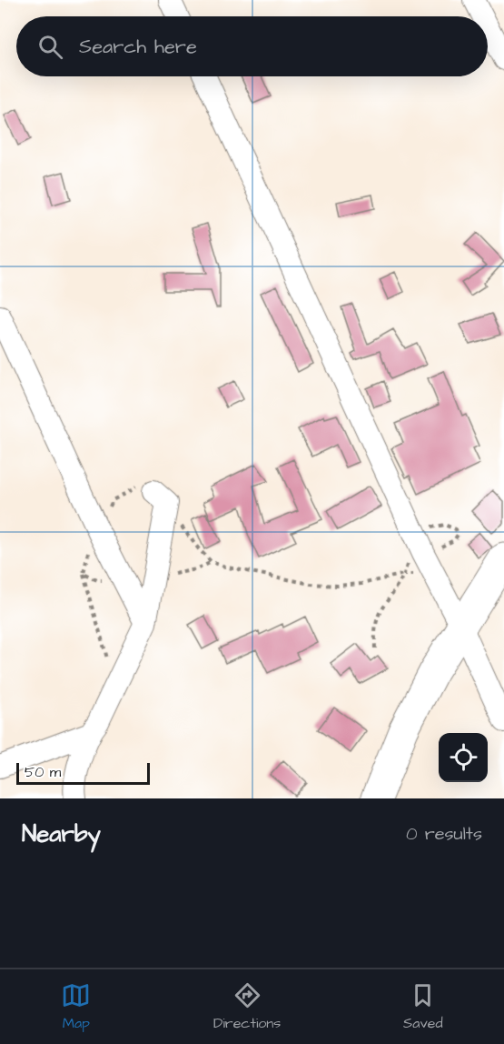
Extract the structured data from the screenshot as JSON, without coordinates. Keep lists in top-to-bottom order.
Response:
{
  "scale_bar": "50 m",
  "page": {
    "search": "Search here",
    "scale": "50 m",
    "heading": ["Nearby", "0 results"],
    "nav": ["Map", "Directions", "Saved"]
  }
}
